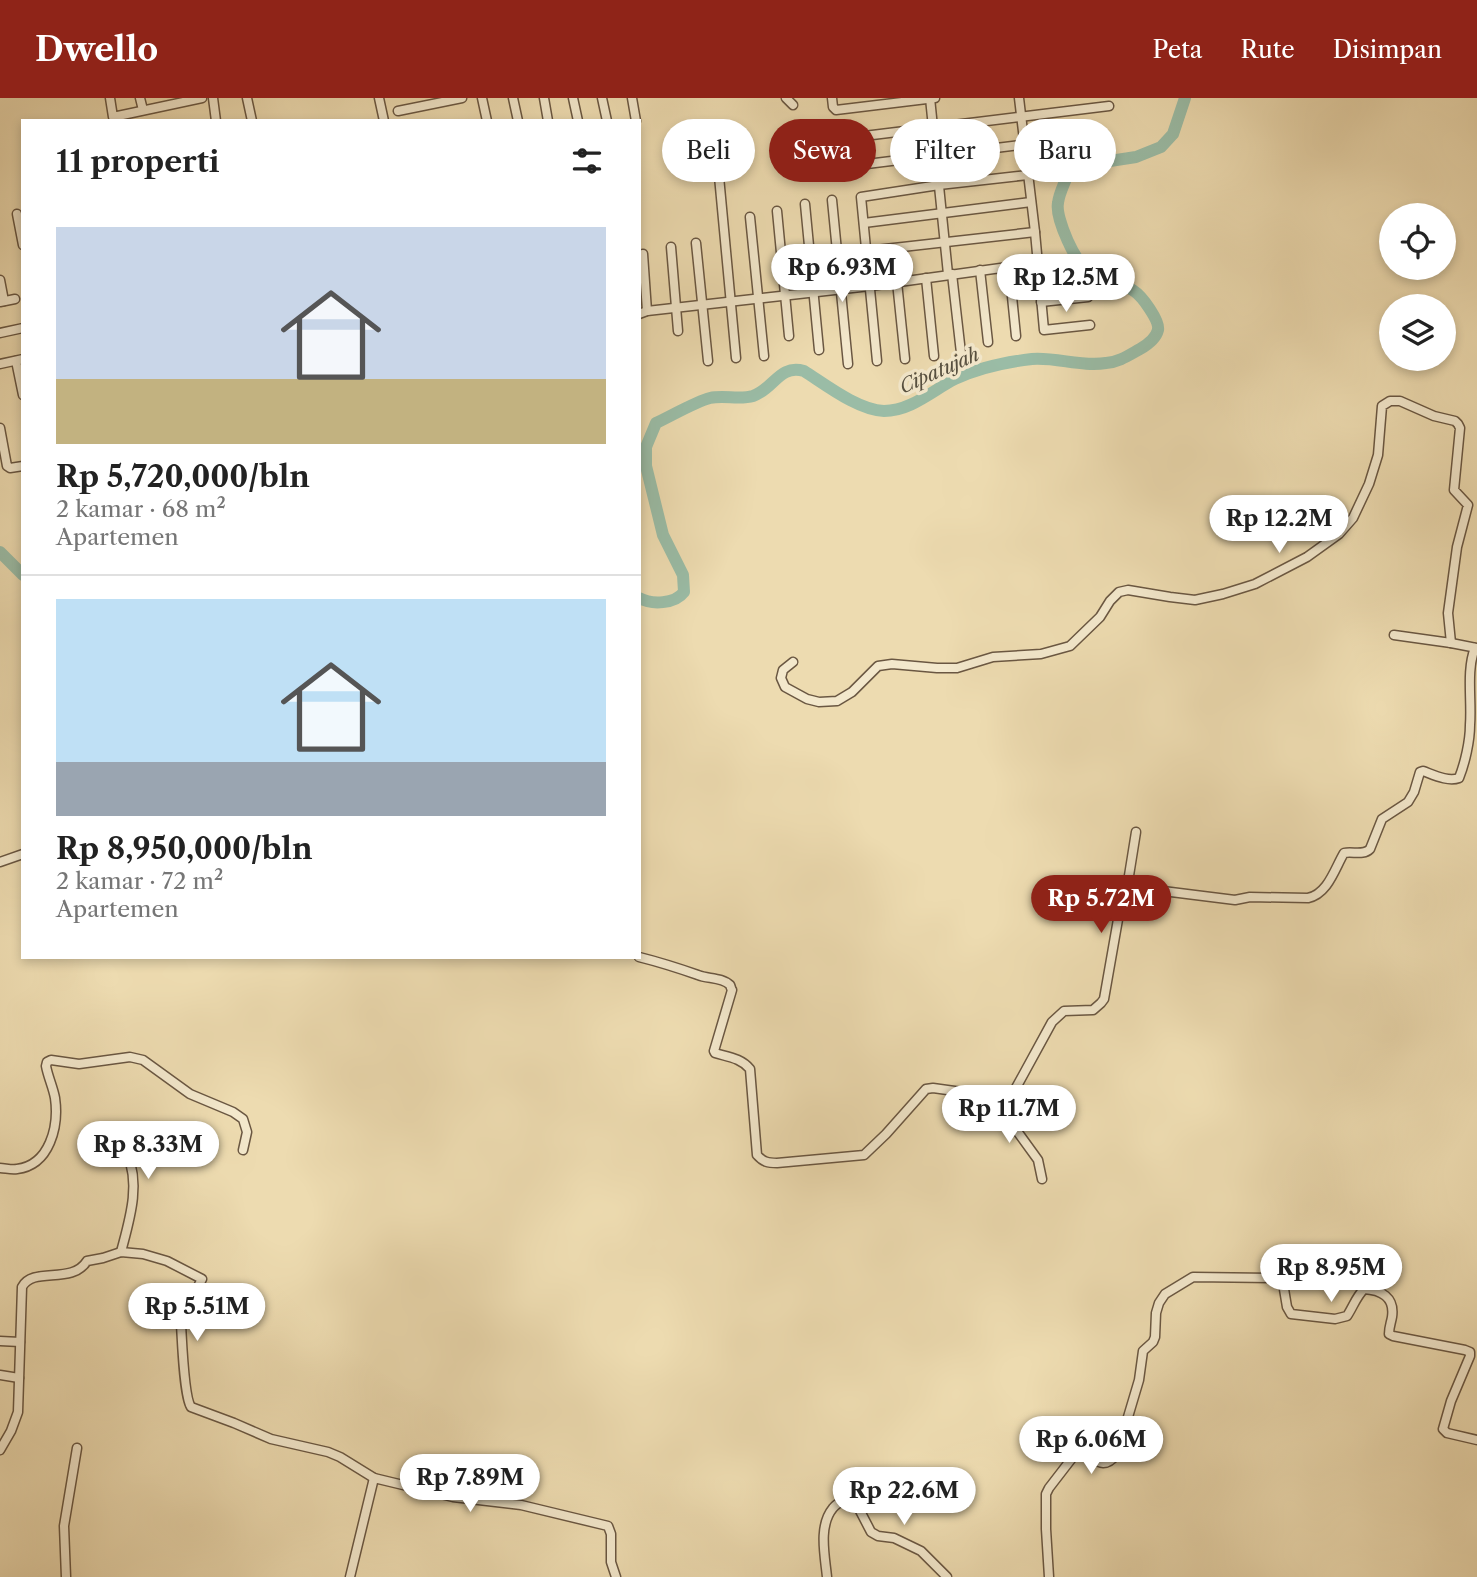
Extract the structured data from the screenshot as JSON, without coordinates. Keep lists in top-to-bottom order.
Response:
{
  "water": ["Cipatujah"],
  "page": {
    "header": "Dwello",
    "nav": ["Peta", "Rute", "Disimpan"],
    "chip": [
      "Beli",
      "Sewa",
      "Filter",
      "Baru"
    ],
    "heading": "11 properti",
    "list": [
      {
        "name": "Rp 5,720,000/bln",
        "note": "2 kamar · 68 m² · Apartemen"
      },
      {
        "name": "Rp 8,950,000/bln",
        "note": "2 kamar · 72 m² · Apartemen"
      }
    ],
    "price": [
      "Rp 6.93M",
      "Rp 12.5M",
      "Rp 12.2M",
      "Rp 5.72M",
      "Rp 11.7M",
      "Rp 8.33M",
      "Rp 8.95M",
      "Rp 5.51M",
      "Rp 6.06M",
      "Rp 7.89M",
      "Rp 22.6M"
    ]
  }
}
